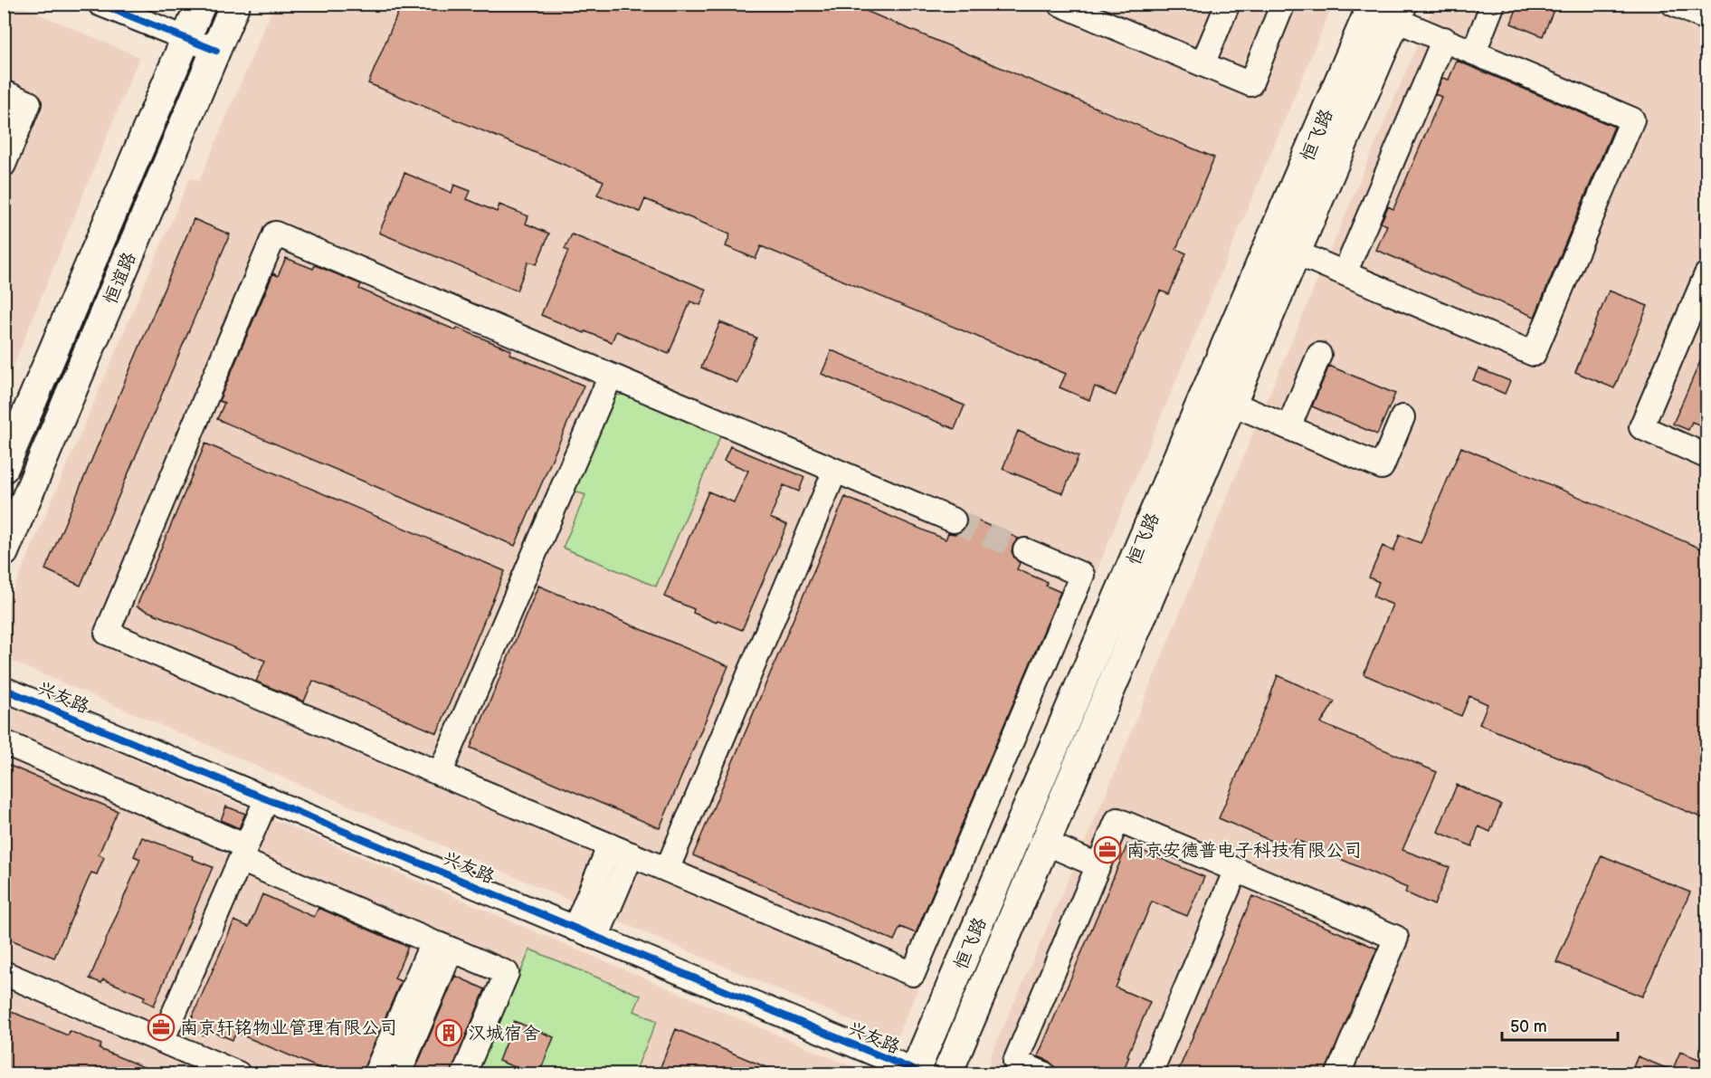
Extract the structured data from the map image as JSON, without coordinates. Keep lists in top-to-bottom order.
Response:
{
  "streets": {
    "main road": ["恒飞路", "恒谊路"],
    "street": ["兴友路"]
  },
  "crossings": [
    ["恒飞路", "兴友路"]
  ],
  "places": {
    "office": ["南京安德普电子科技有限公司", "南京轩铭物业管理有限公司"],
    "building": ["汉城宿舍"]
  },
  "scale_bar": "50 m"
}
